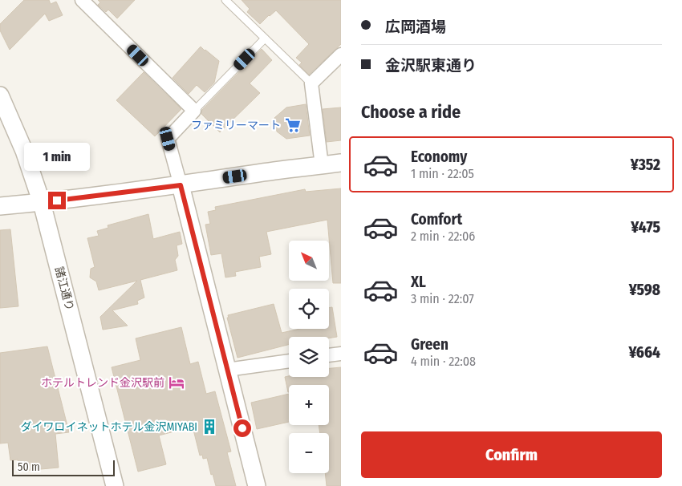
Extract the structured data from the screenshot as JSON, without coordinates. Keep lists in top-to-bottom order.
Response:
{
  "streets": {
    "street": ["諸江通り"]
  },
  "places": {
    "supermarket": ["ファミリーマート"],
    "hotel": ["ホテルトレンド金沢駅前"],
    "building": ["ダイワロイネットホテル金沢MIYABI"]
  },
  "scale_bar": "50 m",
  "north": "top left",
  "page": {
    "banner": ["広岡酒場", "金沢駅東通り"],
    "heading": "Choose a ride",
    "list": [
      {
        "name": "Economy",
        "note": "1 min · 22:05",
        "value": "¥352"
      },
      {
        "name": "Comfort",
        "note": "2 min · 22:06",
        "value": "¥475"
      },
      {
        "name": "XL",
        "note": "3 min · 22:07",
        "value": "¥598"
      },
      {
        "name": "Green",
        "note": "4 min · 22:08",
        "value": "¥664"
      }
    ],
    "bubble": "1 min",
    "map_buttons": ["+", "−"],
    "buttons": "Confirm",
    "scale": "50 m"
  }
}
